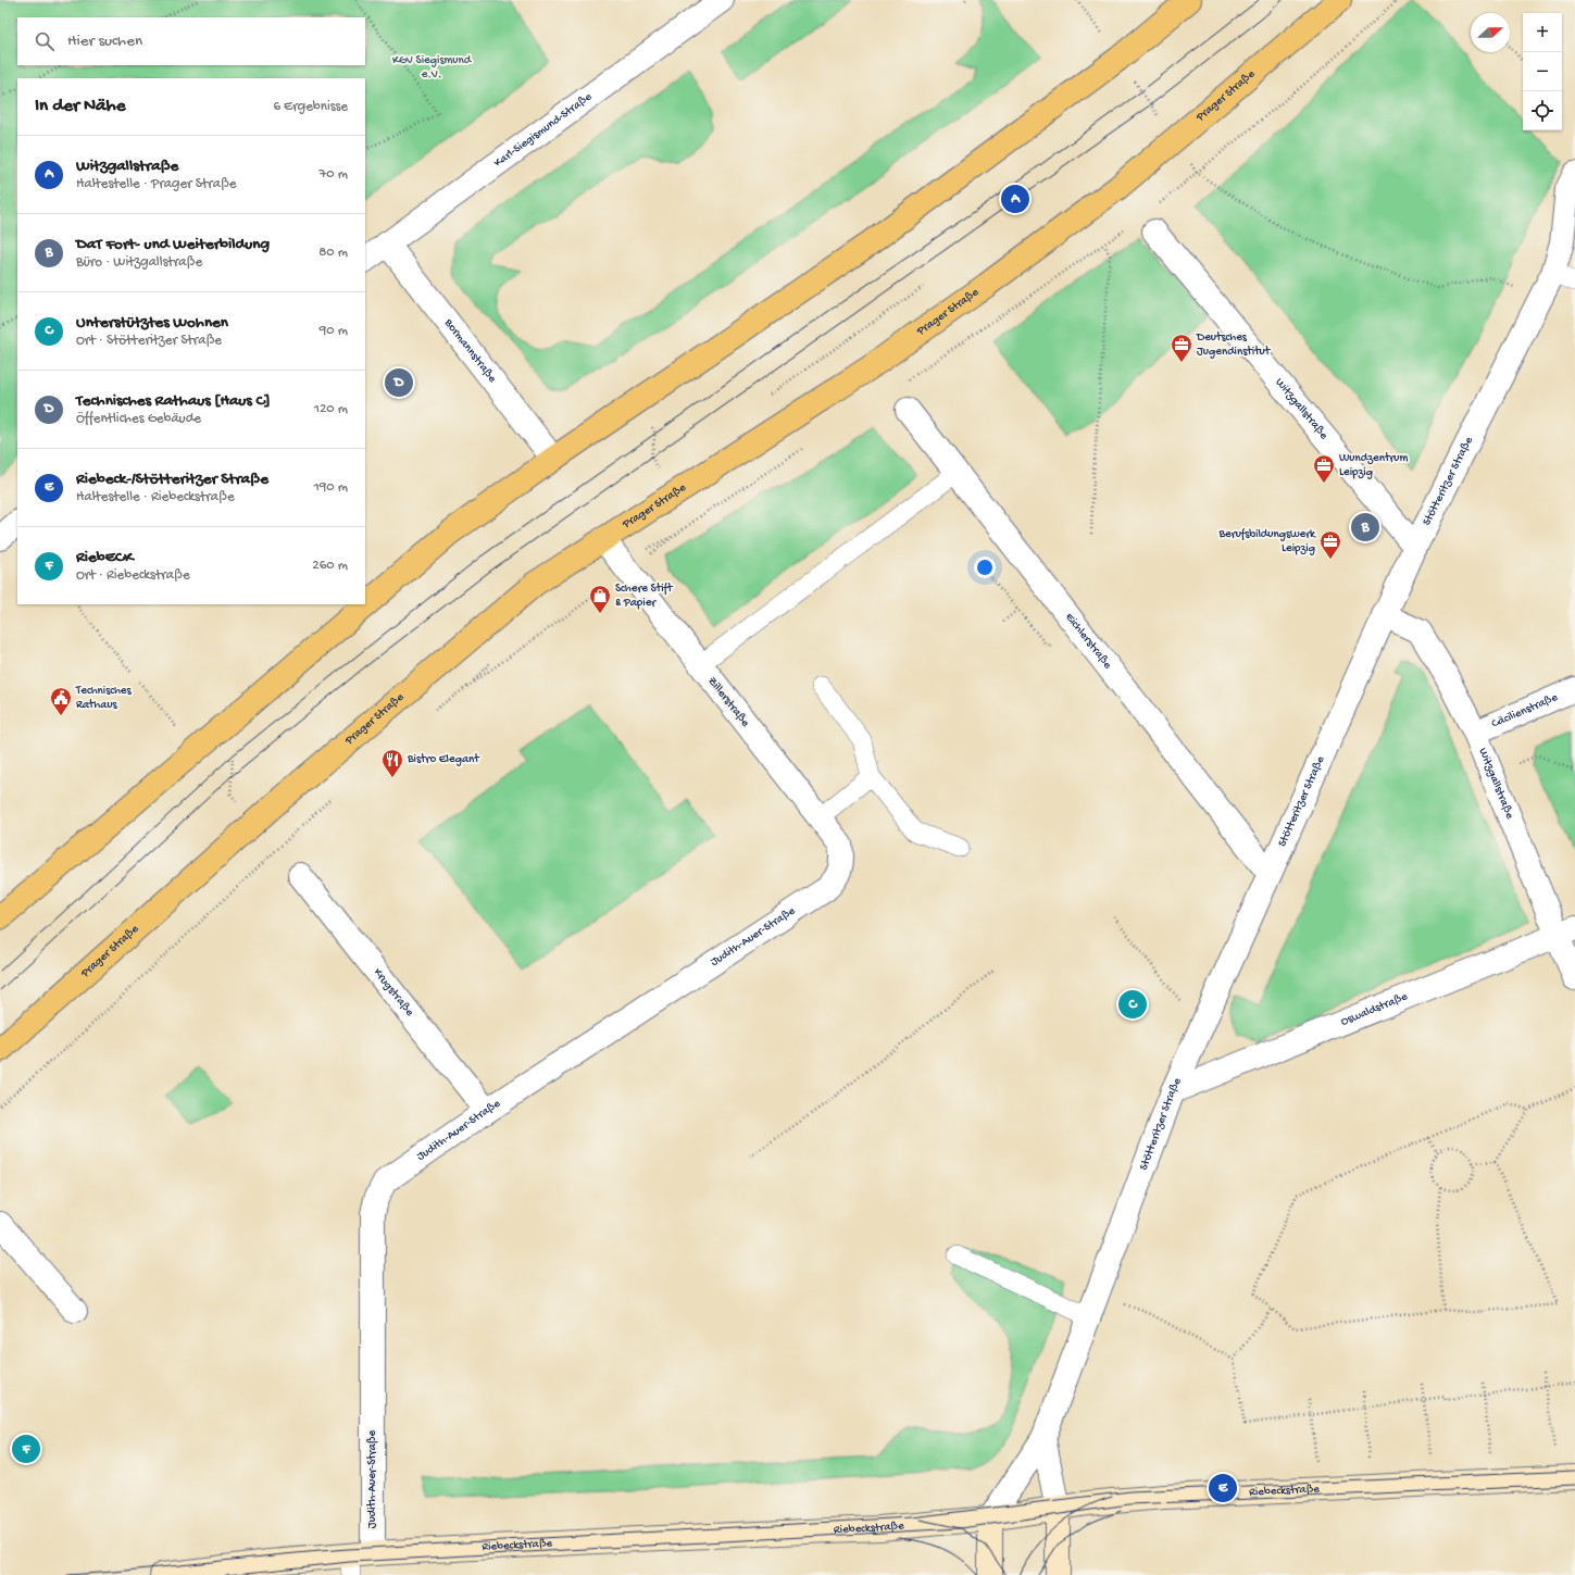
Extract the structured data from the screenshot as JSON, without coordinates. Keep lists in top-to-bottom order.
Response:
{
  "streets": {
    "main road": ["Prager Straße", "Riebeckstraße"],
    "street": [
      "Karl-Siegismund-Straße",
      "Bormannstraße",
      "Witzgallstraße",
      "Stötteritzer Straße",
      "Eichlerstraße",
      "Zillerstraße",
      "Cäcilienstraße",
      "Judith-Auer-Straße",
      "Krugstraße",
      "Oswaldstraße"
    ]
  },
  "crossings": [
    ["Prager Straße", "Zillerstraße"],
    ["Karl-Siegismund-Straße", "Bormannstraße"],
    ["Witzgallstraße", "Stötteritzer Straße"],
    ["Witzgallstraße", "Cäcilienstraße"],
    ["Witzgallstraße", "Oswaldstraße"],
    ["Stötteritzer Straße", "Eichlerstraße"],
    ["Stötteritzer Straße", "Oswaldstraße"],
    ["Stötteritzer Straße", "Riebeckstraße"],
    ["Zillerstraße", "Judith-Auer-Straße"],
    ["Judith-Auer-Straße", "Krugstraße"],
    ["Judith-Auer-Straße", "Riebeckstraße"]
  ],
  "parks": ["KGV Siegismund e.V."],
  "places": {
    "office": ["Deutsches Jugendinstitut", "Wundzentrum Leipzig", "Berufsbildungswerk Leipzig"],
    "shop": ["Schere Stift & Papier"],
    "public building": ["Technisches Rathaus"],
    "restaurant": ["Bistro Elegant"]
  },
  "north": "right",
  "page": {
    "map_buttons": ["+", "−"],
    "search": "Hier suchen",
    "heading": ["In der Nähe", "6 Ergebnisse"],
    "list": [
      {
        "mark": "A",
        "name": "Witzgallstraße",
        "note": "Haltestelle · Prager Straße",
        "value": "70 m"
      },
      {
        "mark": "B",
        "name": "DaT Fort- und Weiterbildung",
        "note": "Büro · Witzgallstraße",
        "value": "80 m"
      },
      {
        "mark": "C",
        "name": "Unterstütztes Wohnen",
        "note": "Ort · Stötteritzer Straße",
        "value": "90 m"
      },
      {
        "mark": "D",
        "name": "Technisches Rathaus [Haus C]",
        "note": "Öffentliches Gebäude",
        "value": "120 m"
      },
      {
        "mark": "E",
        "name": "Riebeck-/Stötteritzer Straße",
        "note": "Haltestelle · Riebeckstraße",
        "value": "190 m"
      },
      {
        "mark": "F",
        "name": "RiebECK",
        "note": "Ort · Riebeckstraße",
        "value": "260 m"
      }
    ],
    "pins": [
      "A",
      "D",
      "B",
      "C",
      "F",
      "E"
    ]
  }
}
